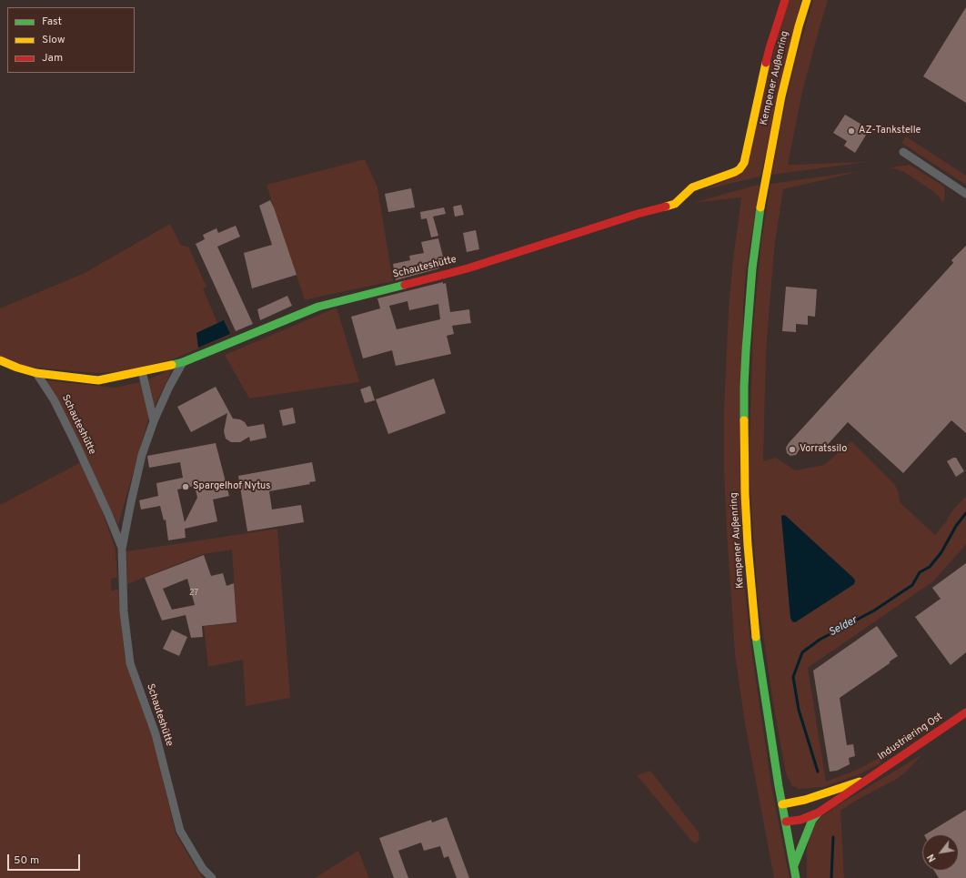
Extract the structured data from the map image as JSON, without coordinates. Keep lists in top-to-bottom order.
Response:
{
  "streets": {
    "street": ["Kempener Außenring", "Schauteshütte", "Industriering Ost"]
  },
  "crossings": [
    ["Kempener Außenring", "Industriering Ost"]
  ],
  "water": ["Selder"],
  "places": ["AZ-Tankstelle", "Vorratssilo", "Spargelhof Nytus"],
  "house_numbers": ["27"],
  "legend": ["Fast", "Slow", "Jam"],
  "scale_bar": "50 m",
  "north": "bottom left"
}
